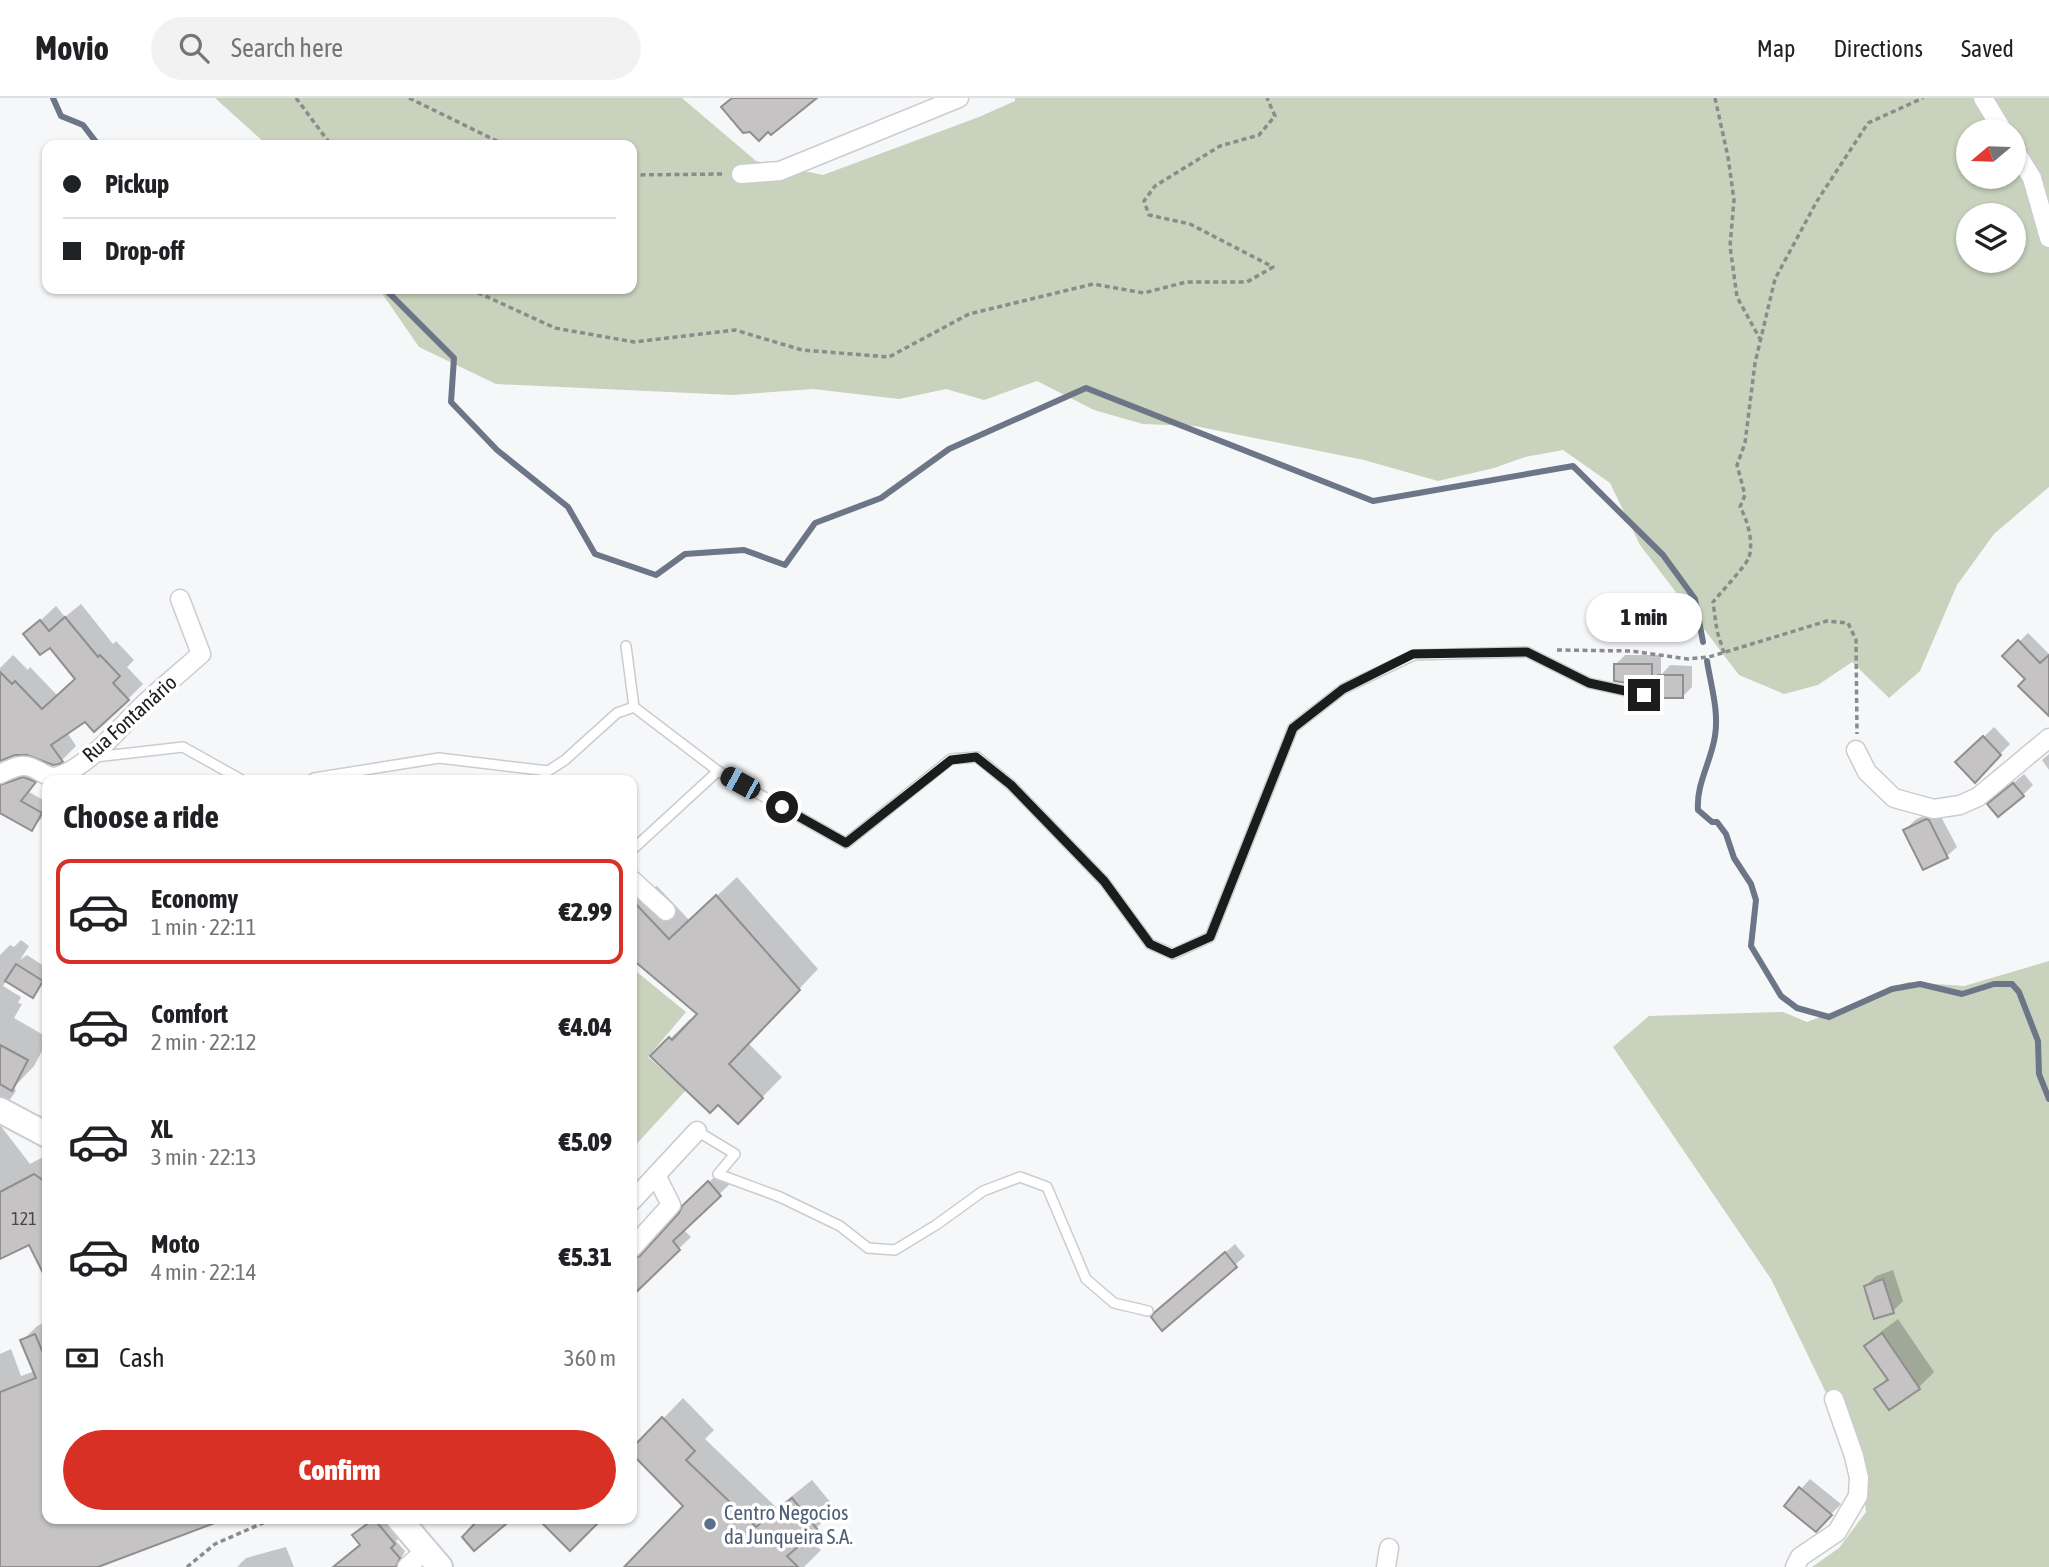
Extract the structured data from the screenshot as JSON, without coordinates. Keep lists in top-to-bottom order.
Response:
{
  "streets": {
    "street": ["Rua Fontanário"]
  },
  "places": ["Centro Negocios da Junqueira S.A."],
  "house_numbers": ["121"],
  "north": "left",
  "page": {
    "header": "Movio",
    "search": "Search here",
    "nav": ["Map", "Directions", "Saved"],
    "banner": ["Pickup", "Drop-off"],
    "bubble": "1 min",
    "heading": "Choose a ride",
    "list": [
      {
        "name": "Economy",
        "note": "1 min · 22:11",
        "value": "€2.99"
      },
      {
        "name": "Comfort",
        "note": "2 min · 22:12",
        "value": "€4.04"
      },
      {
        "name": "XL",
        "note": "3 min · 22:13",
        "value": "€5.09"
      },
      {
        "name": "Moto",
        "note": "4 min · 22:14",
        "value": "€5.31"
      }
    ],
    "pay": ["Cash", "360 m"],
    "buttons": "Confirm"
  }
}
